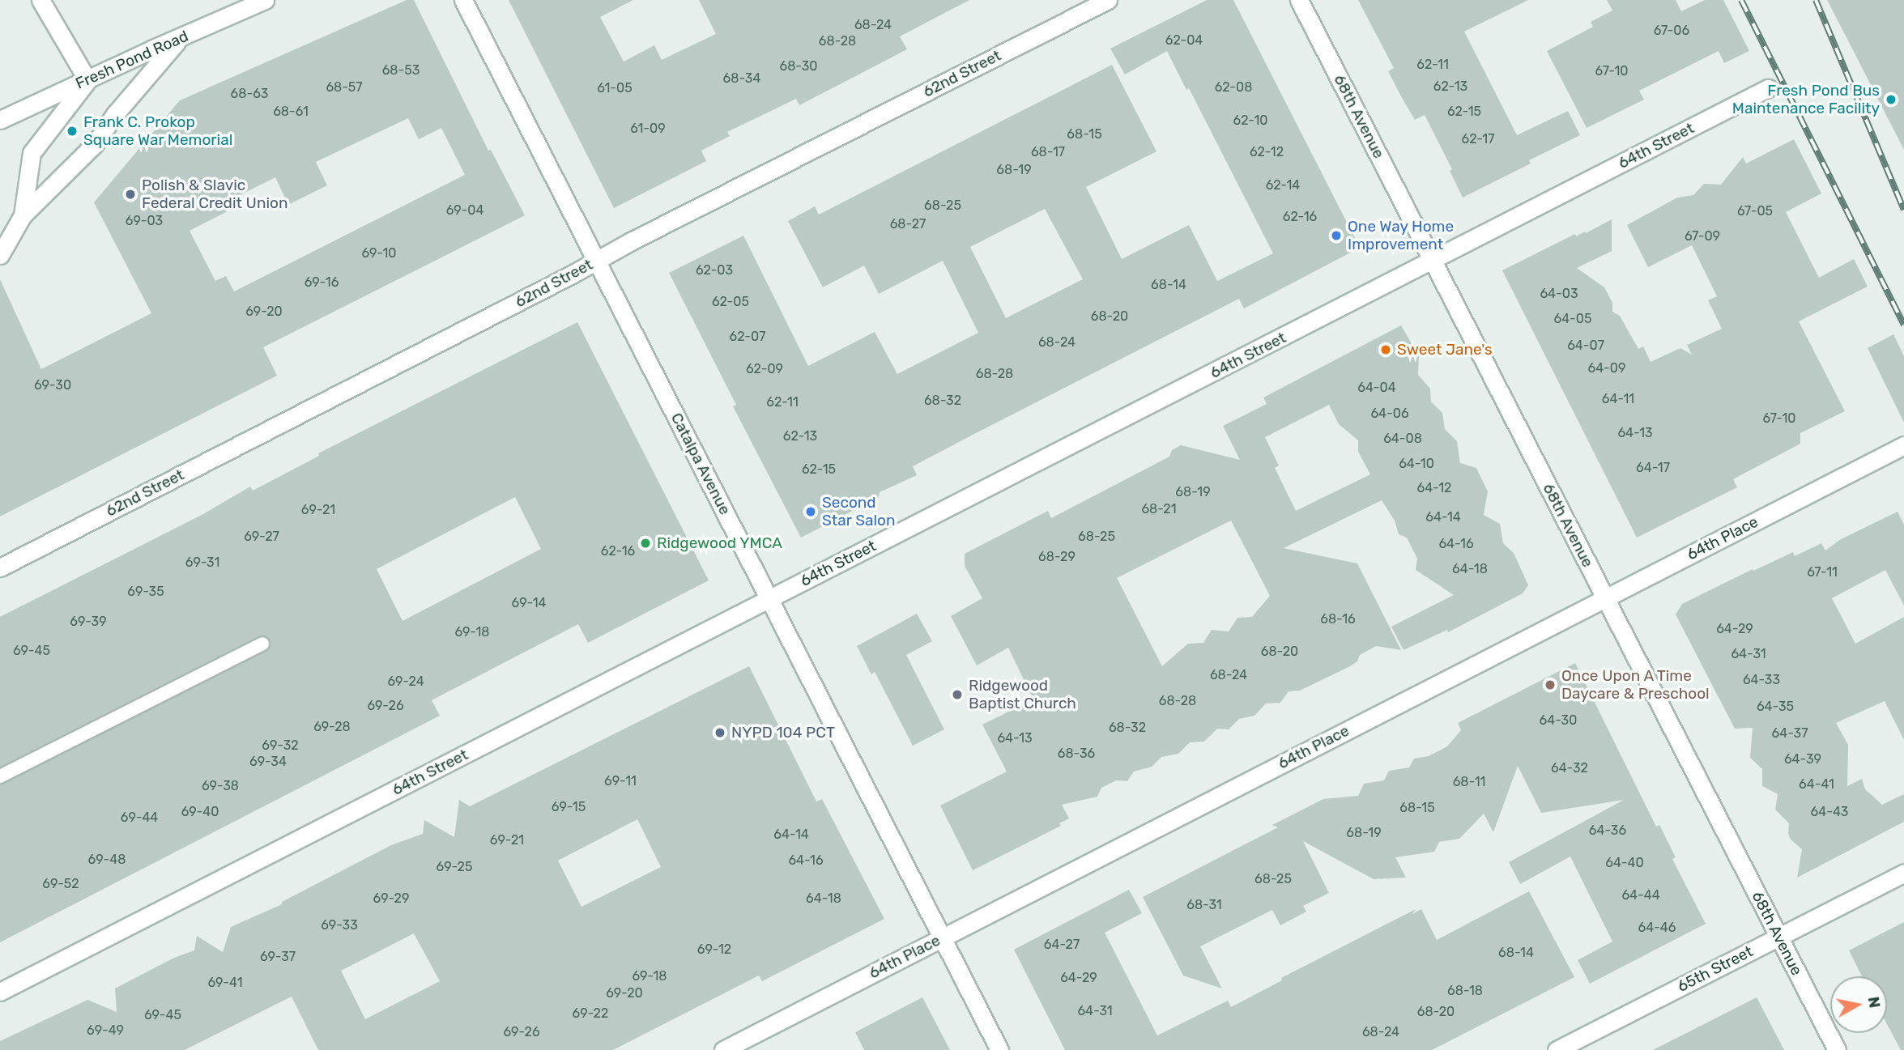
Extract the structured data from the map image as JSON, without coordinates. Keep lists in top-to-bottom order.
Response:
{
  "streets": {
    "street": [
      "Fresh Pond Road",
      "62nd Street",
      "68th Avenue",
      "64th Street",
      "Catalpa Avenue",
      "64th Place",
      "65th Street"
    ]
  },
  "crossings": [
    ["62nd Street", "Catalpa Avenue"],
    ["68th Avenue", "64th Street"],
    ["68th Avenue", "64th Place"],
    ["68th Avenue", "65th Street"],
    ["64th Street", "Catalpa Avenue"],
    ["Catalpa Avenue", "64th Place"]
  ],
  "places": [
    "Fresh Pond Bus Maintenance Facility",
    "Frank C. Prokop Square War Memorial",
    "Polish & Slavic Federal Credit Union",
    "One Way Home Improvement",
    "Sweet Jane's",
    "Second Star Salon",
    "Ridgewood YMCA",
    "Once Upon A Time Daycare & Preschool",
    "Ridgewood Baptist Church",
    "NYPD 104 PCT"
  ],
  "house_numbers": [
    "68-24",
    "67-06",
    "62-04",
    "68-28",
    "62-11",
    "68-30",
    "68-53",
    "67-10",
    "68-34",
    "62-13",
    "68-57",
    "62-08",
    "61-05",
    "68-63",
    "68-61",
    "62-15",
    "62-10",
    "61-09",
    "68-15",
    "62-17",
    "68-17",
    "62-12",
    "68-19",
    "62-14",
    "68-25",
    "69-04",
    "67-05",
    "62-16",
    "69-03",
    "68-27",
    "67-09",
    "69-10",
    "62-03",
    "69-16",
    "68-14",
    "64-03",
    "62-05",
    "69-20",
    "68-20",
    "64-05",
    "62-07",
    "68-24",
    "64-07",
    "64-09",
    "62-09",
    "68-28",
    "69-30",
    "64-04",
    "64-11",
    "68-32",
    "62-11",
    "64-06",
    "67-10",
    "64-13",
    "62-13",
    "64-08",
    "64-10",
    "64-17",
    "62-15",
    "64-12",
    "68-19",
    "68-21",
    "69-21",
    "64-14",
    "69-27",
    "68-25",
    "64-16",
    "62-16",
    "68-29",
    "69-31",
    "64-18",
    "67-11",
    "69-35",
    "69-14",
    "68-16",
    "69-39",
    "64-29",
    "69-18",
    "69-45",
    "68-20",
    "64-31",
    "68-24",
    "64-33",
    "69-24",
    "68-28",
    "69-26",
    "64-35",
    "64-30",
    "69-28",
    "68-32",
    "64-37",
    "64-13",
    "69-32",
    "68-36",
    "64-39",
    "69-34",
    "64-32",
    "69-11",
    "68-11",
    "64-41",
    "69-38",
    "69-15",
    "68-15",
    "69-40",
    "64-43",
    "69-44",
    "64-36",
    "68-19",
    "64-14",
    "69-21",
    "69-48",
    "64-16",
    "64-40",
    "69-25",
    "68-25",
    "69-52",
    "64-44",
    "69-29",
    "64-18",
    "68-31",
    "69-33",
    "64-46",
    "64-27",
    "69-12",
    "68-14",
    "69-37",
    "69-18",
    "64-29",
    "69-41",
    "68-18",
    "69-20",
    "64-31",
    "68-20",
    "69-22",
    "69-45",
    "69-49",
    "69-26",
    "68-24"
  ],
  "north": "right"
}
